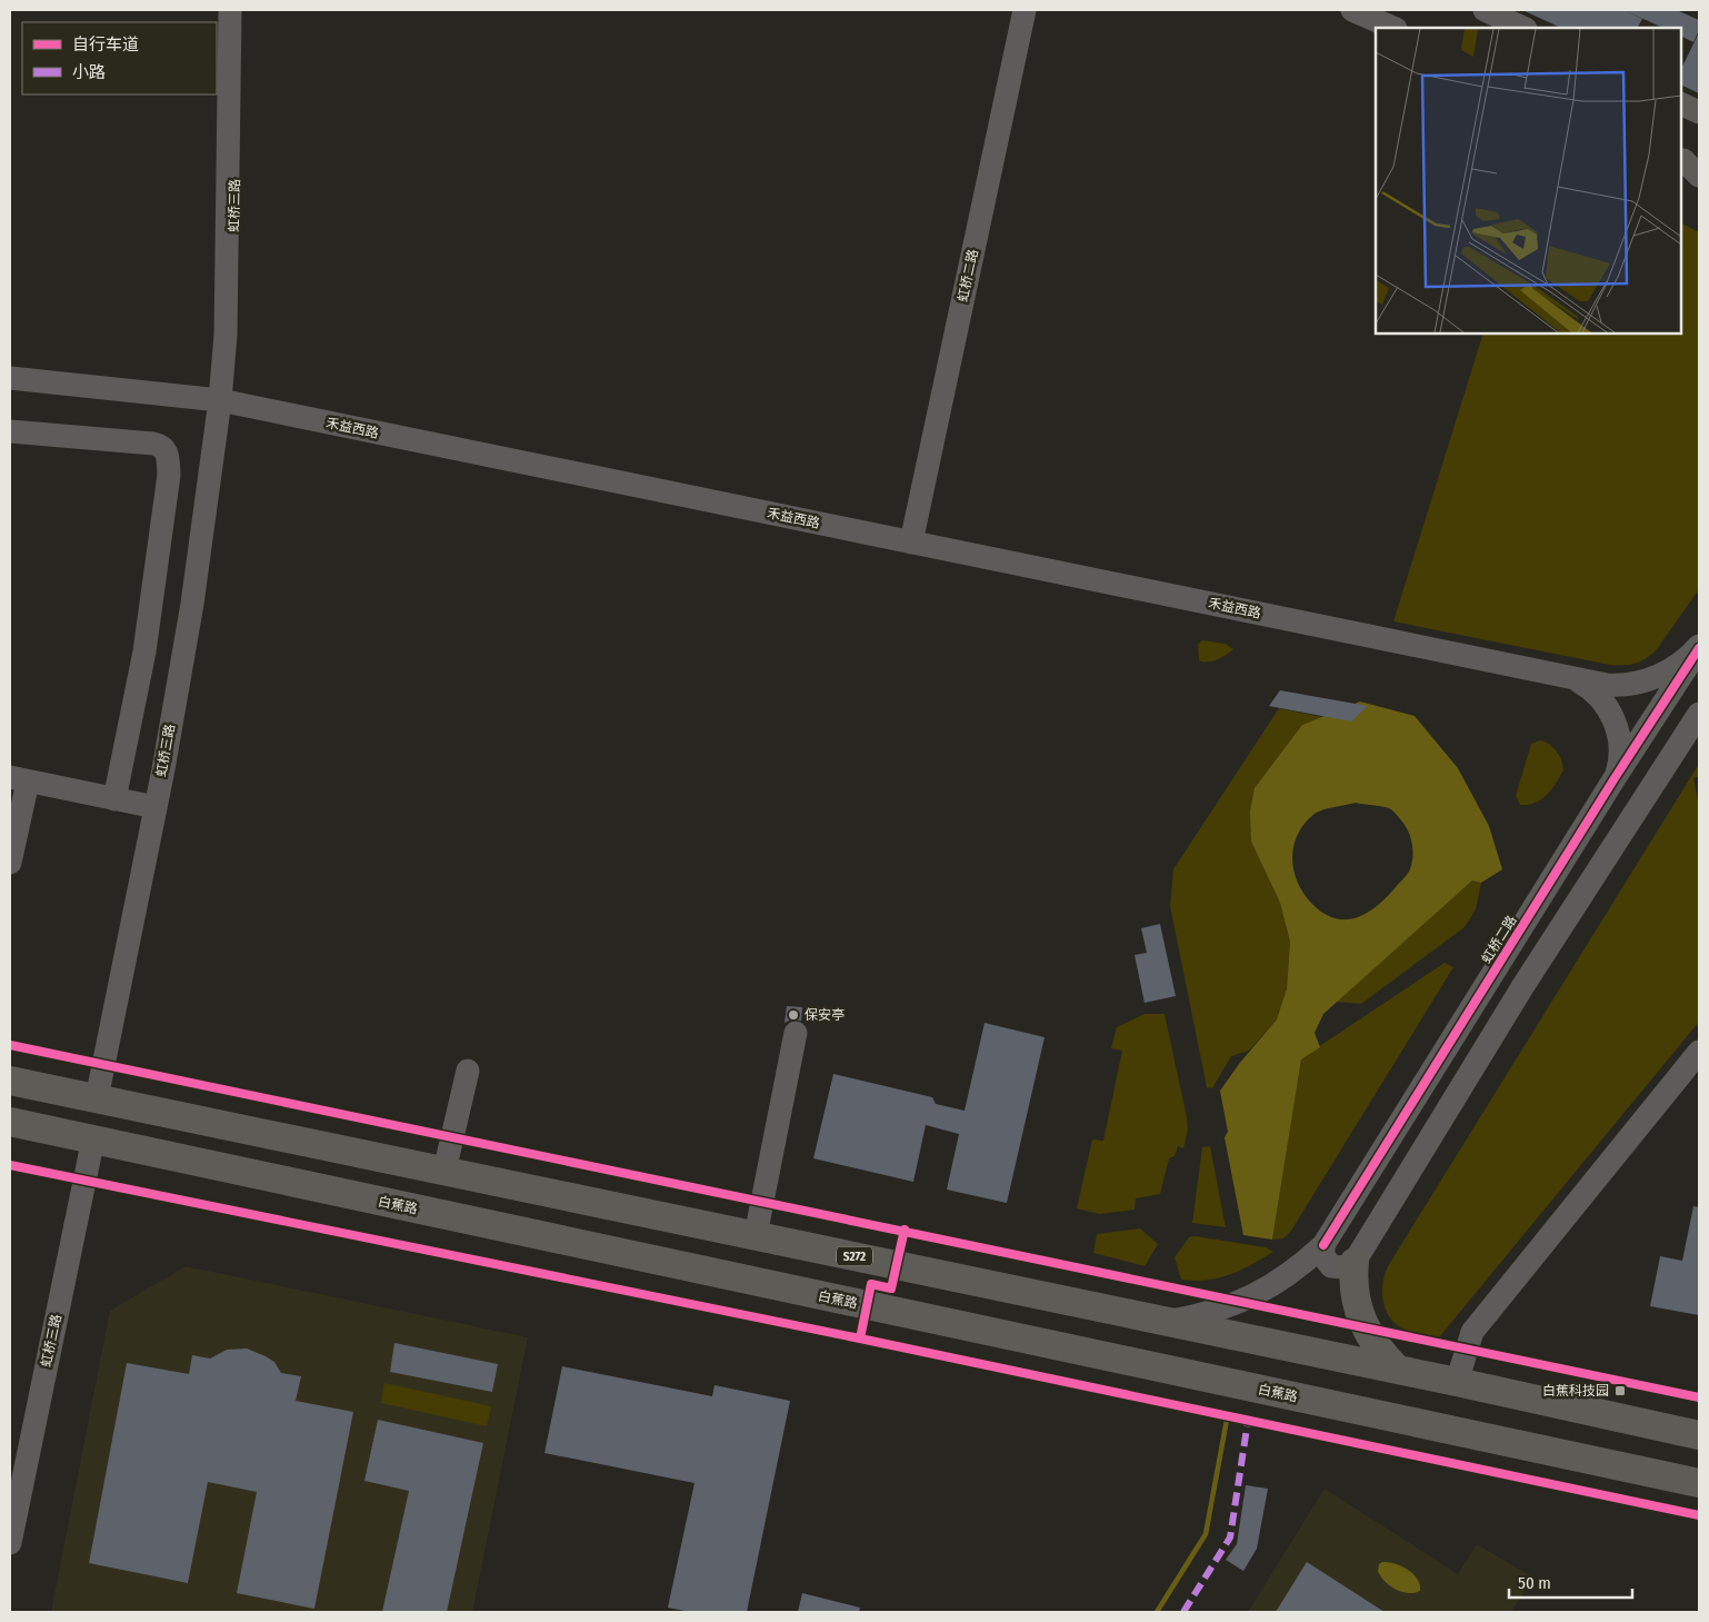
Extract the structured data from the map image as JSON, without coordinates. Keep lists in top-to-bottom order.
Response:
{
  "streets": {
    "main road": ["白蕉路", "S272"],
    "street": ["虹桥三路", "虹桥二路", "禾益西路"]
  },
  "crossings": [
    ["虹桥三路", "禾益西路"],
    ["虹桥三路", "白蕉路"],
    ["虹桥三路", "S272"],
    ["虹桥二路", "禾益西路"],
    ["虹桥二路", "S272"]
  ],
  "places": {
    "other": ["保安亭"],
    "transit": ["白蕉科技园"]
  },
  "legend": ["自行车道", "小路"],
  "scale_bar": "50 m"
}
